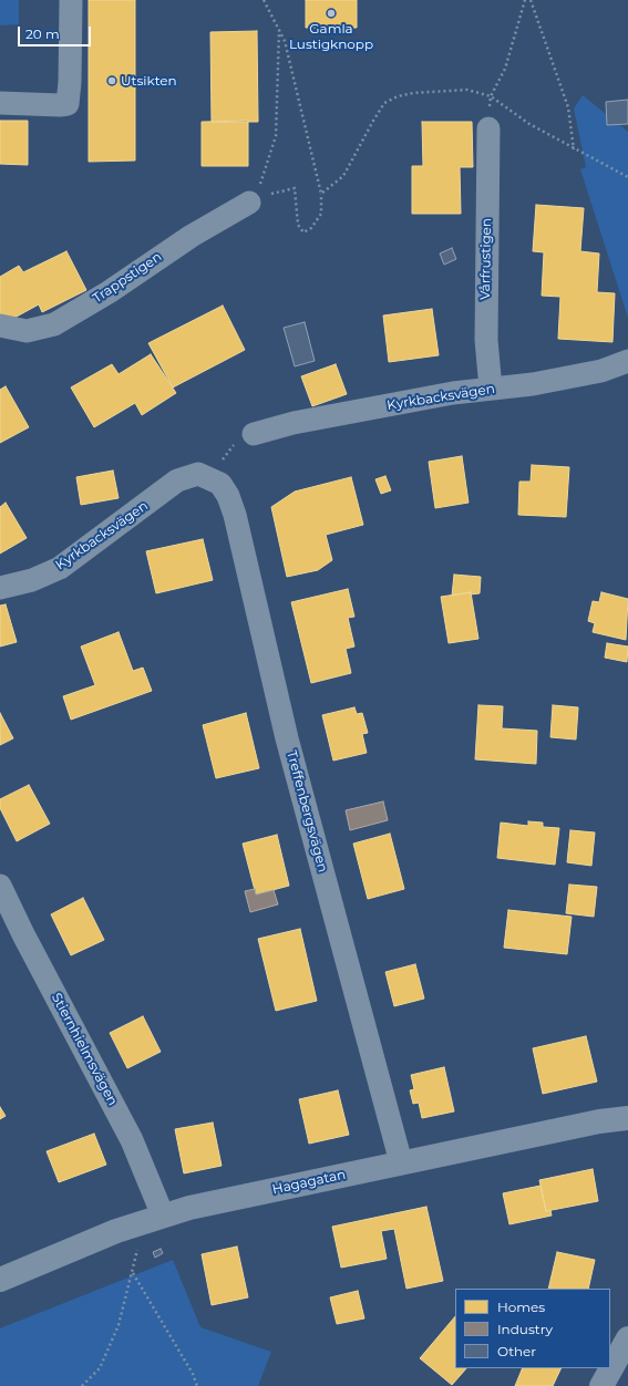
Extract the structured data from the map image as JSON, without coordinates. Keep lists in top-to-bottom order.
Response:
{
  "streets": {
    "street": [
      "Vårfrustigen",
      "Trappstigen",
      "Kyrkbacksvägen",
      "Treffenbergsvägen",
      "Stiernhielmsvägen",
      "Hagagatan"
    ]
  },
  "crossings": [
    ["Vårfrustigen", "Kyrkbacksvägen"],
    ["Kyrkbacksvägen", "Treffenbergsvägen"],
    ["Treffenbergsvägen", "Hagagatan"],
    ["Stiernhielmsvägen", "Hagagatan"]
  ],
  "places": ["Gamla Lustigknopp", "Utsikten"],
  "legend": ["Homes", "Industry", "Other"],
  "scale_bar": "20 m"
}
